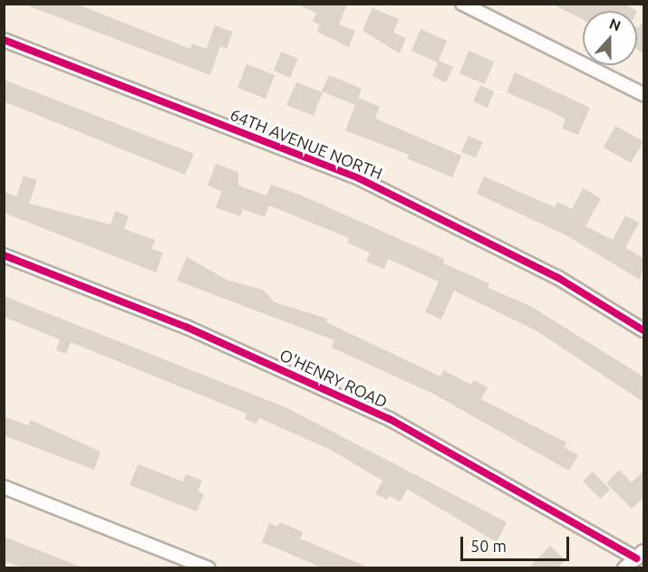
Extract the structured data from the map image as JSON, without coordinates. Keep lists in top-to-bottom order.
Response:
{
  "streets": {
    "street": ["64TH AVENUE NORTH", "O'HENRY ROAD"]
  },
  "scale_bar": "50 m",
  "north": "top"
}
